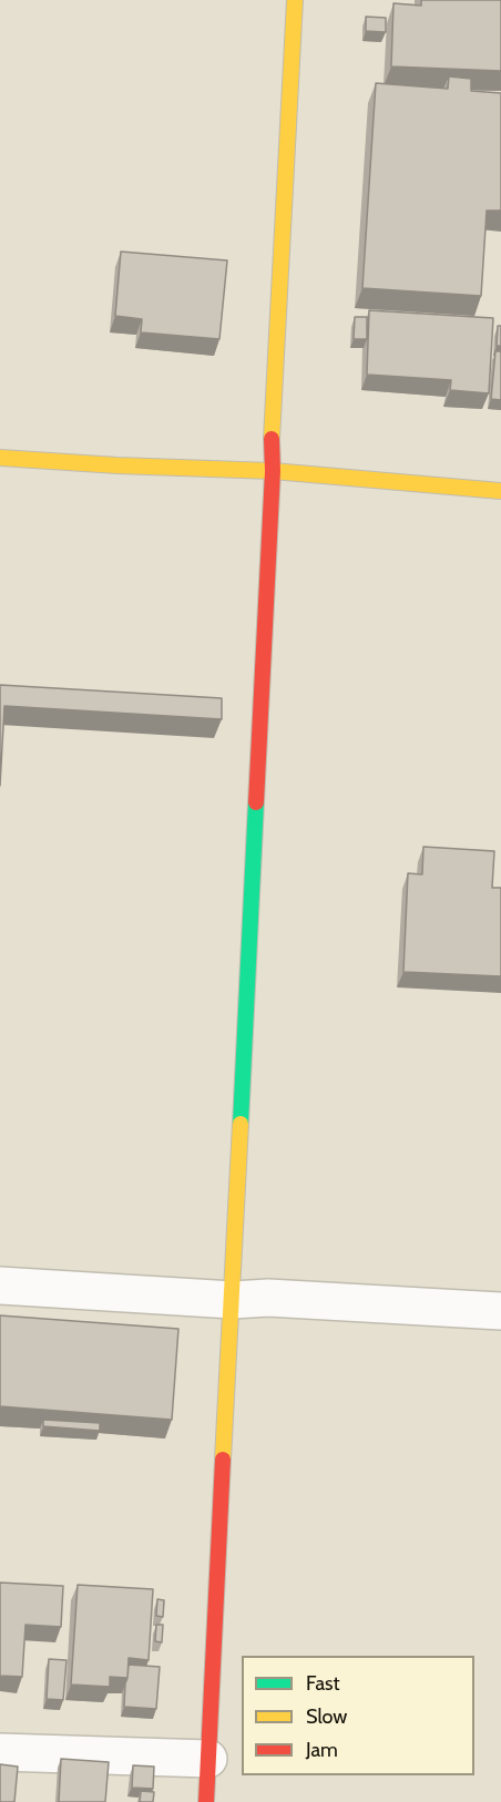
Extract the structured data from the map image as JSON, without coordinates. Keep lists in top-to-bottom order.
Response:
{
  "legend": ["Fast", "Slow", "Jam"]
}
